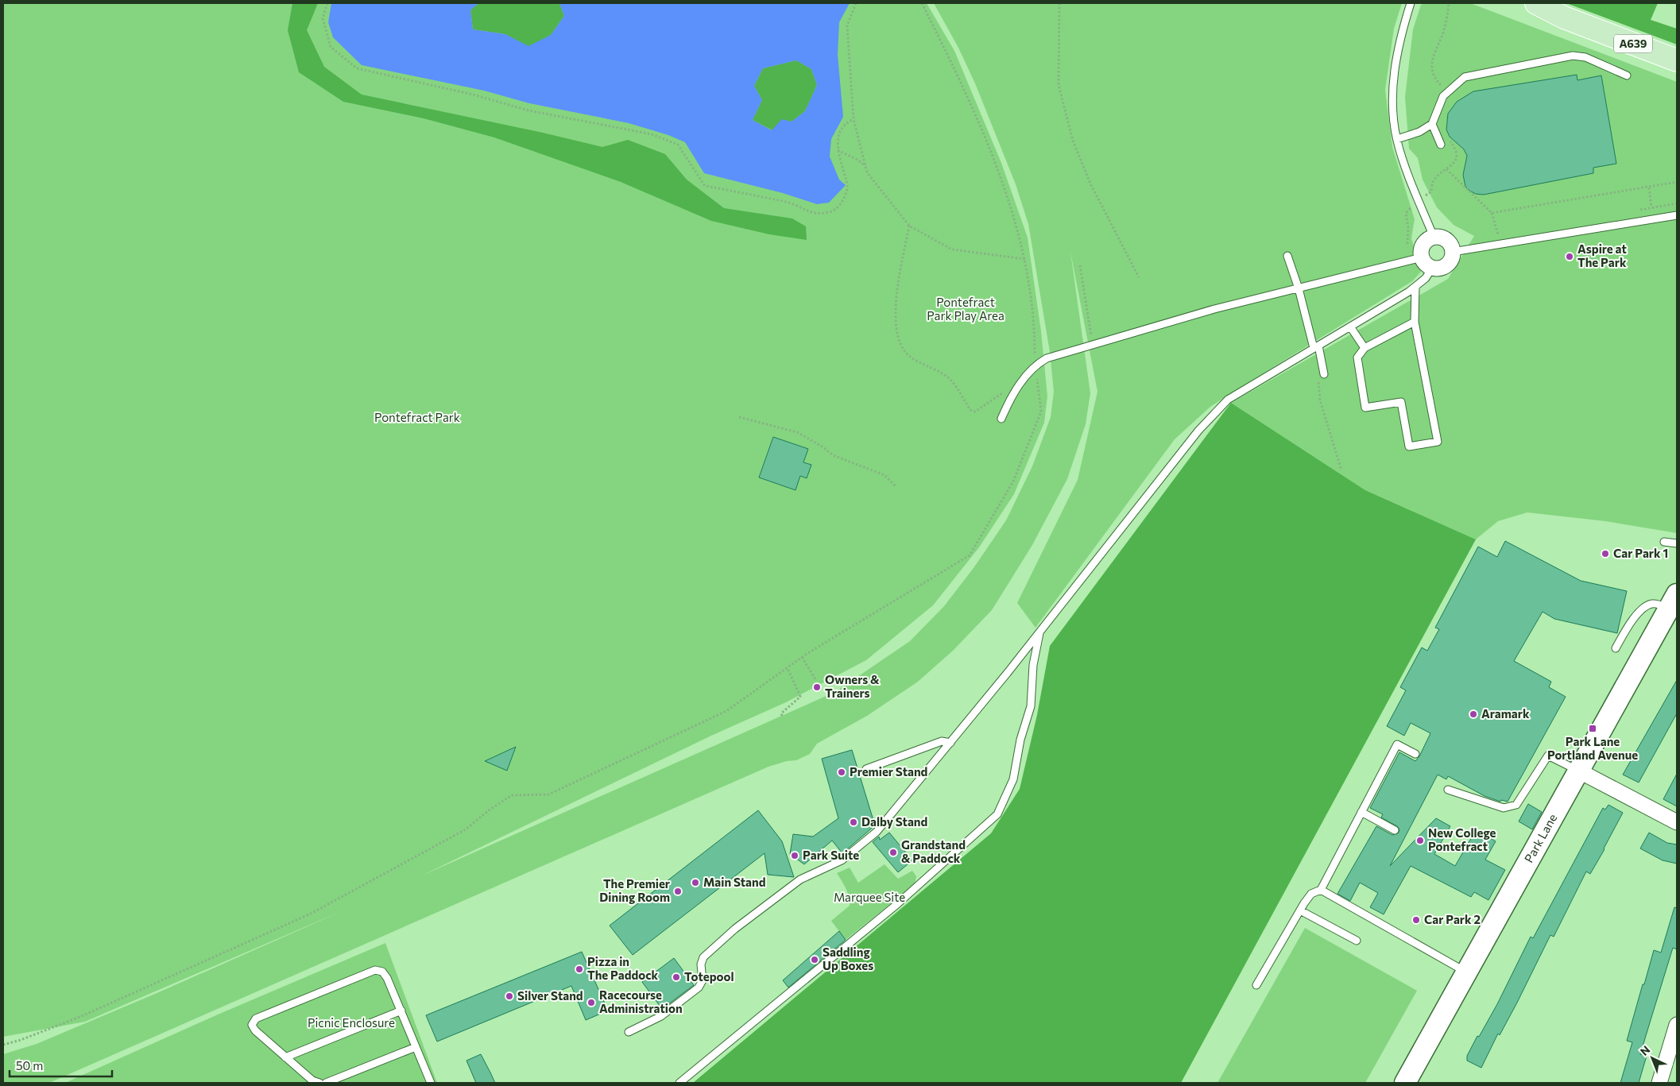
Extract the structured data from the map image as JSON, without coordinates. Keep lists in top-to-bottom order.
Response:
{
  "streets": {
    "main road": ["A639", "Park Lane"]
  },
  "parks": [
    "Pontefract Park Play Area",
    "Pontefract Park",
    "Marquee Site",
    "Picnic Enclosure"
  ],
  "places": {
    "other": [
      "Aspire at The Park",
      "Car Park 1",
      "Owners & Trainers",
      "Aramark",
      "Premier Stand",
      "Dalby Stand",
      "New College Pontefract",
      "Grandstand & Paddock",
      "Park Suite",
      "Main Stand",
      "The Premier Dining Room",
      "Car Park 2",
      "Saddling Up Boxes",
      "Pizza in The Paddock",
      "Totepool",
      "Silver Stand",
      "Racecourse Administration"
    ],
    "transit": ["Park Lane Portland Avenue"]
  },
  "scale_bar": "50 m",
  "north": "top left"
}
